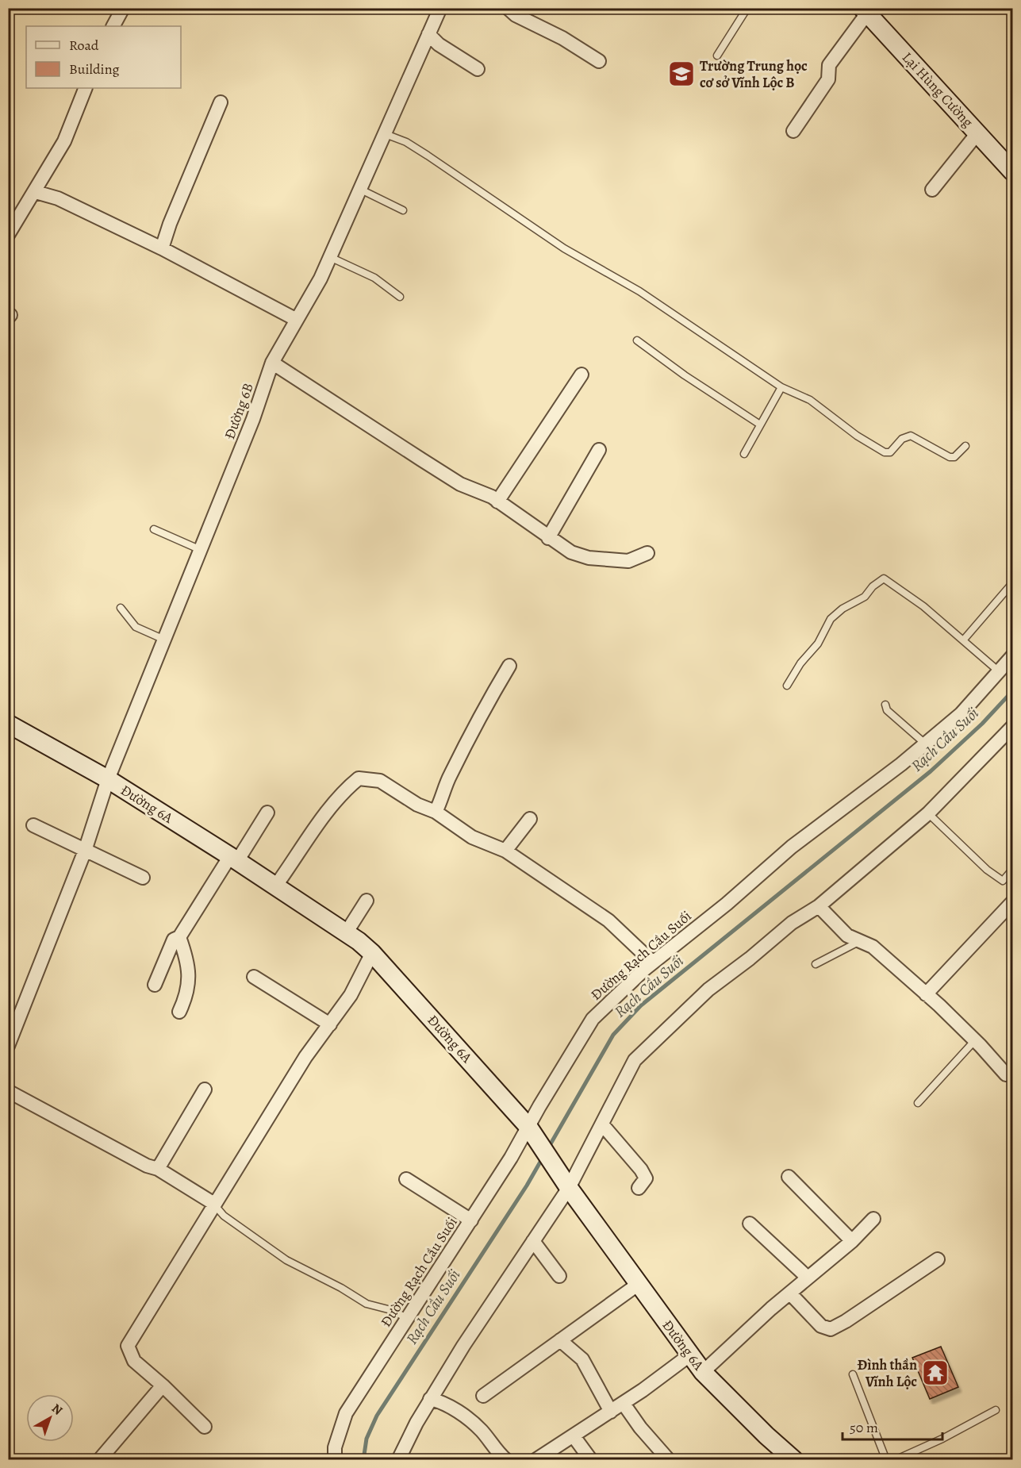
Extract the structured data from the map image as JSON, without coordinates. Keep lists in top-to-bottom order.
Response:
{
  "streets": {
    "street": [
      "Lại Hùng Cường",
      "Đường 6B",
      "Đường 6A",
      "Đường Rạch Cầu Suối"
    ]
  },
  "crossings": [
    ["Đường 6B", "Đường 6A"],
    ["Đường 6A", "Đường Rạch Cầu Suối"]
  ],
  "water": ["Rạch Cầu Suối"],
  "places": {
    "school or university": ["Trường Trung học cơ sở Vĩnh Lộc B"],
    "temple": ["Đình thần Vĩnh Lộc"]
  },
  "legend": ["Road", "Building"],
  "scale_bar": "50 m",
  "north": "top right"
}
